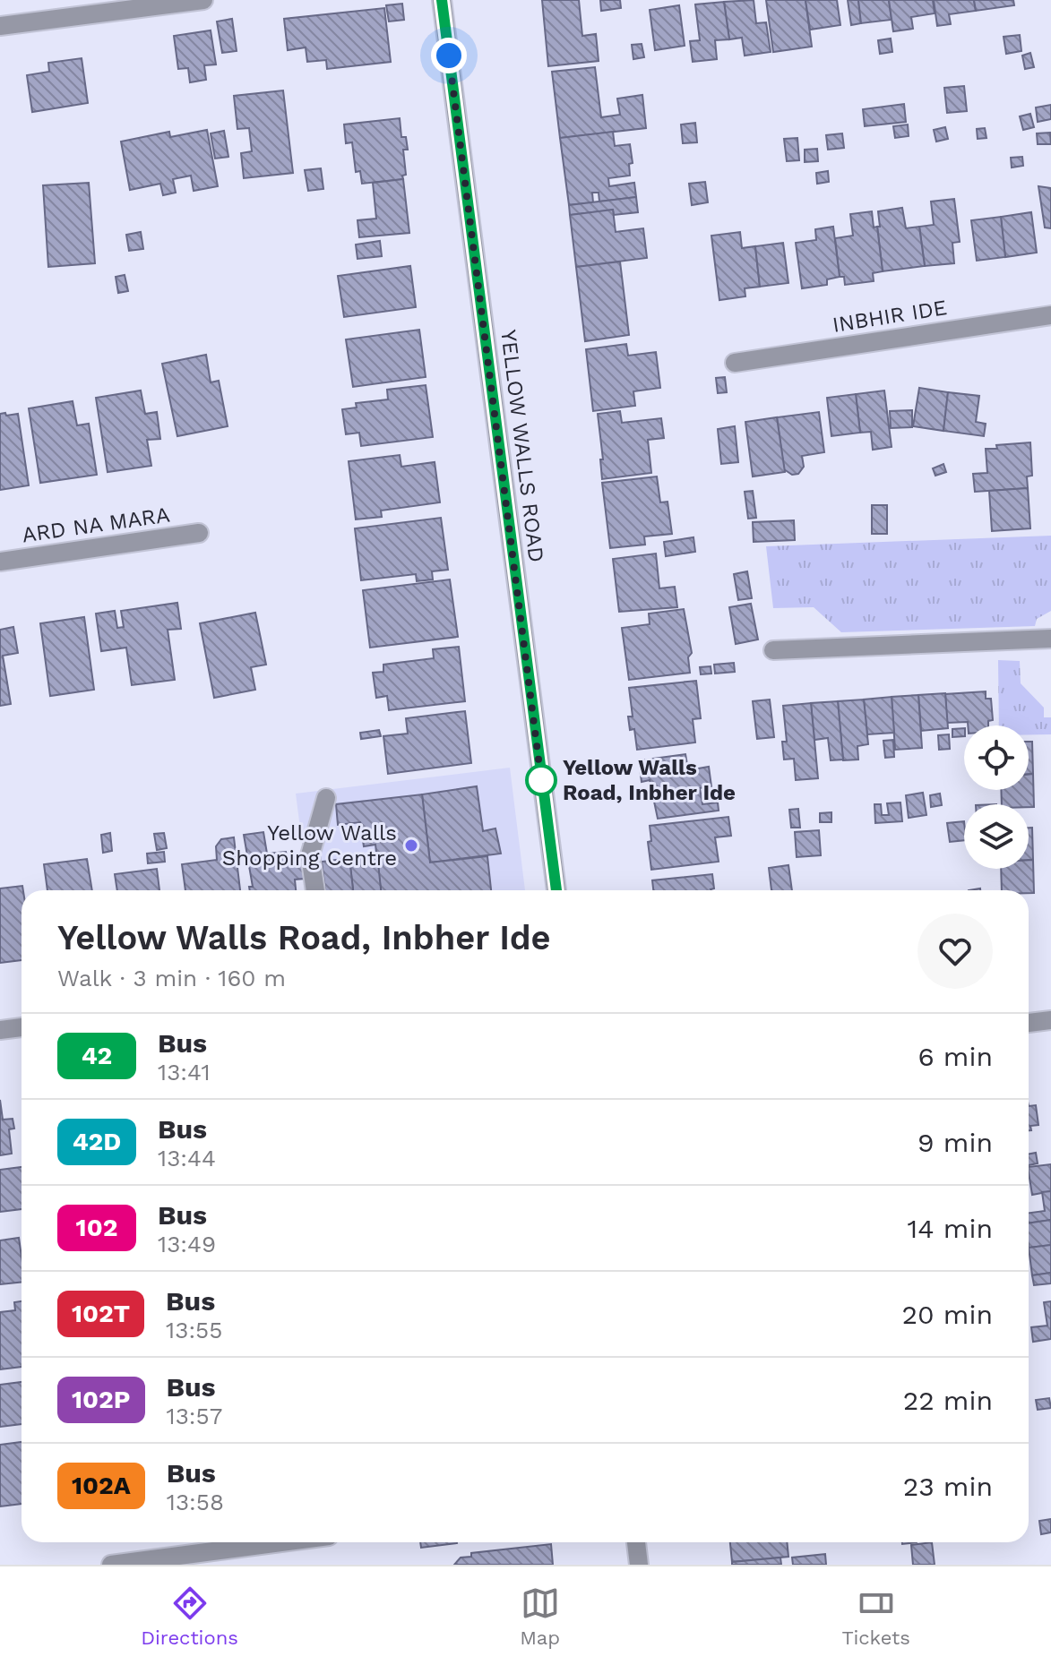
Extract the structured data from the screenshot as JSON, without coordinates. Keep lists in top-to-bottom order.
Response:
{
  "streets": {
    "street": ["INBHIR IDE", "YELLOW WALLS ROAD", "ARD NA MARA"]
  },
  "places": ["Yellow Walls Road, Inbher Ide", "Yellow Walls Shopping Centre"],
  "lines": ["bus line 42"],
  "page": {
    "heading": ["Yellow Walls Road, Inbher Ide", "Walk · 3 min · 160 m"],
    "list": [
      {
        "mark": "42",
        "name": "Bus",
        "note": "13:41",
        "value": "6 min"
      },
      {
        "mark": "42D",
        "name": "Bus",
        "note": "13:44",
        "value": "9 min"
      },
      {
        "mark": "102",
        "name": "Bus",
        "note": "13:49",
        "value": "14 min"
      },
      {
        "mark": "102T",
        "name": "Bus",
        "note": "13:55",
        "value": "20 min"
      },
      {
        "mark": "102P",
        "name": "Bus",
        "note": "13:57",
        "value": "22 min"
      },
      {
        "mark": "102A",
        "name": "Bus",
        "note": "13:58",
        "value": "23 min"
      }
    ],
    "tabs": ["Directions", "Map", "Tickets"]
  }
}
